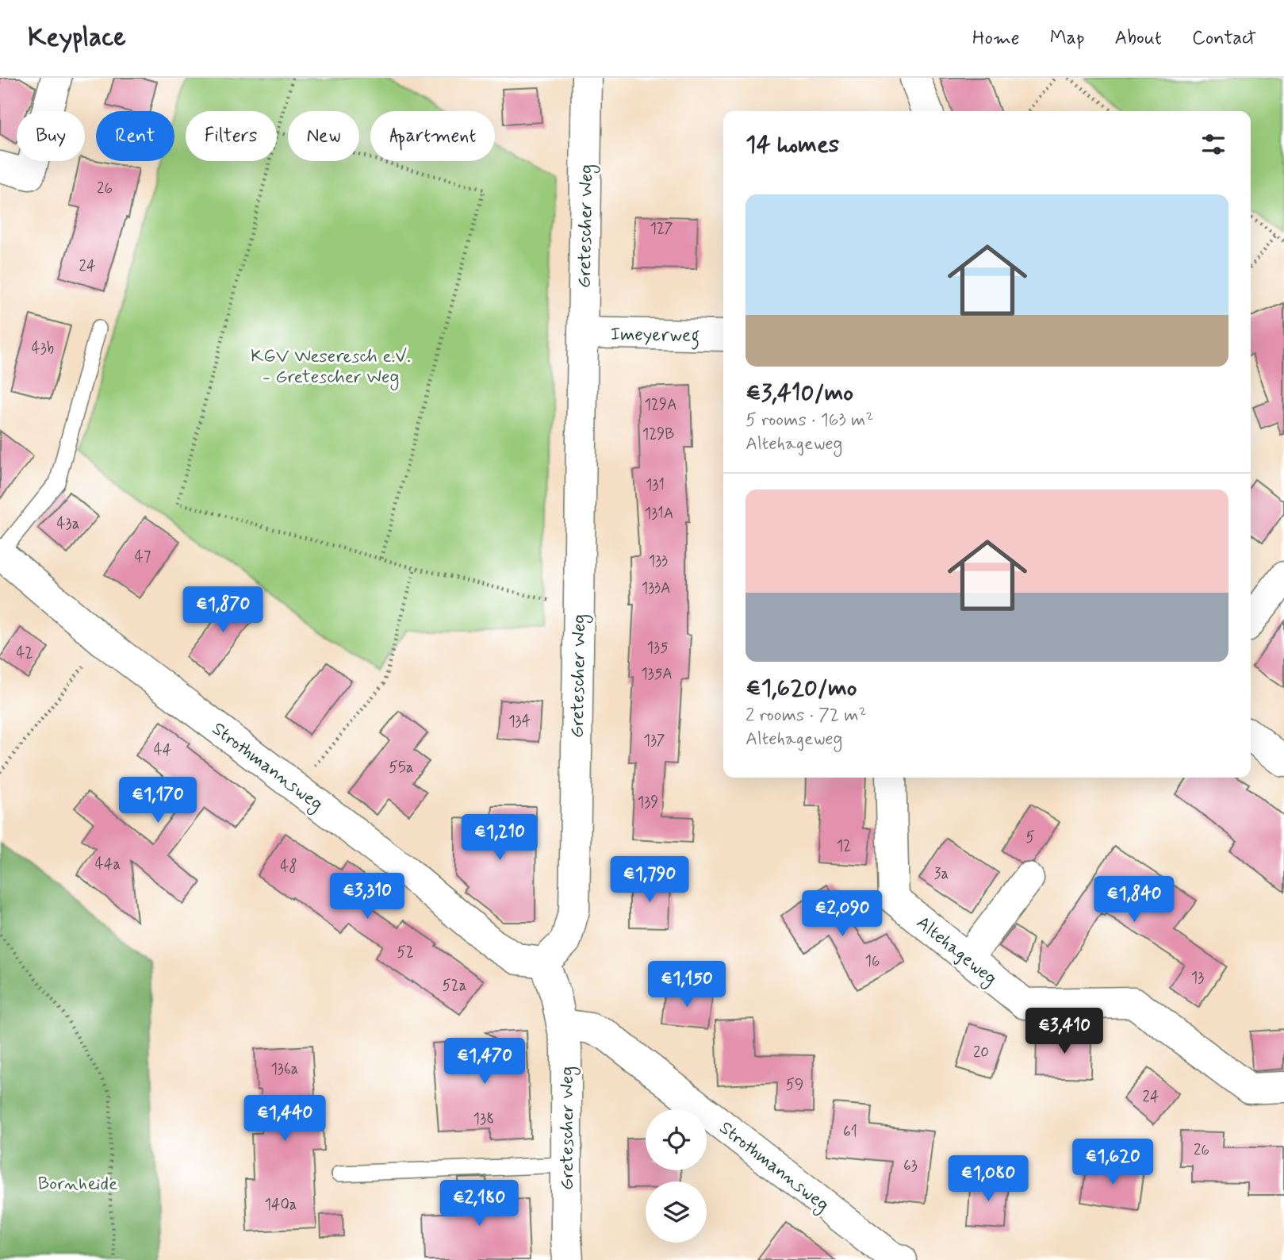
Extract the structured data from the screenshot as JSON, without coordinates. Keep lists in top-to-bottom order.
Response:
{
  "streets": {
    "street": [
      "Gretescher Weg",
      "Imeyerweg",
      "Strothmannsweg",
      "Altehageweg"
    ]
  },
  "crossings": [
    ["Gretescher Weg", "Imeyerweg"],
    ["Gretescher Weg", "Strothmannsweg"]
  ],
  "parks": ["KGV Weseresch e.V. - Gretescher Weg", "Bornheide"],
  "house_numbers": [
    "26",
    "127",
    "24",
    "43b",
    "129A",
    "129B",
    "131",
    "131A",
    "43a",
    "47",
    "133",
    "133A",
    "135",
    "42",
    "135A",
    "134",
    "137",
    "44",
    "55a",
    "139",
    "5",
    "12",
    "44a",
    "48",
    "3a",
    "52",
    "16",
    "13",
    "52a",
    "20",
    "136a",
    "59",
    "24",
    "138",
    "61",
    "26",
    "63",
    "140a"
  ],
  "page": {
    "header": "Keyplace",
    "nav": [
      "Home",
      "Map",
      "About",
      "Contact"
    ],
    "chip": [
      "Buy",
      "Rent",
      "Filters",
      "New",
      "Apartment"
    ],
    "heading": "14 homes",
    "list": [
      {
        "name": "€3,410/mo",
        "note": "5 rooms · 163 m² · Altehageweg"
      },
      {
        "name": "€1,620/mo",
        "note": "2 rooms · 72 m² · Altehageweg"
      }
    ],
    "price": [
      "€1,870",
      "€1,170",
      "€1,210",
      "€1,790",
      "€3,310",
      "€1,840",
      "€2,090",
      "€1,150",
      "€3,410",
      "€1,470",
      "€1,440",
      "€1,620",
      "€1,080",
      "€2,180"
    ]
  }
}
